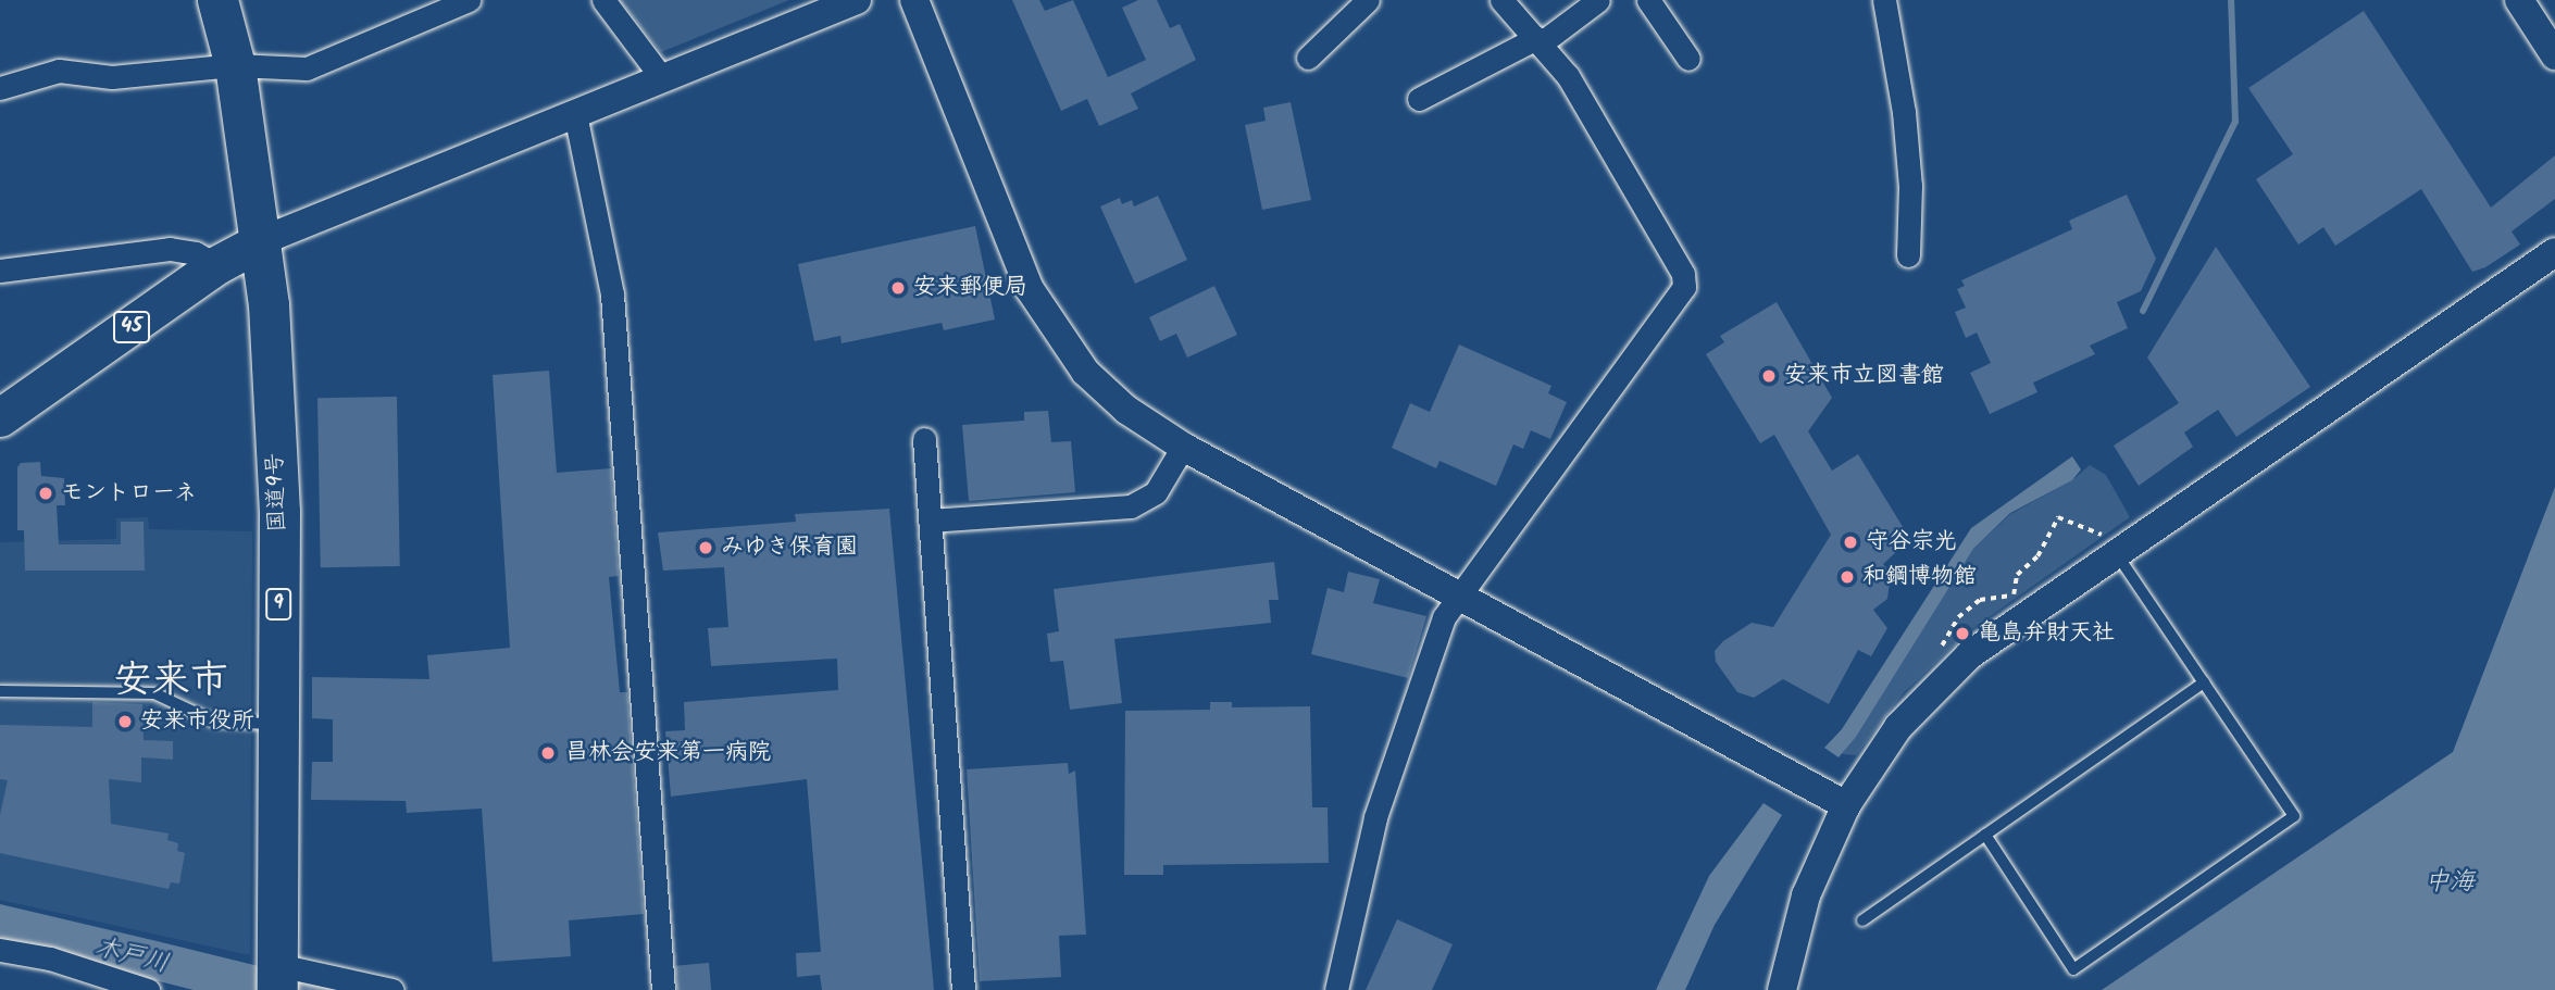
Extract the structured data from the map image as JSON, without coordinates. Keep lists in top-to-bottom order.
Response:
{
  "streets": {
    "highway": ["国道9号", "9"],
    "main road": ["45"]
  },
  "crossings": [
    ["45", "国道9号"]
  ],
  "districts": ["安来市"],
  "water": ["中海", "木戸川"],
  "places": [
    "安来郵便局",
    "安来市立図書館",
    "モントローネ",
    "守谷宗光",
    "みゆき保育園",
    "和鋼博物館",
    "亀島弁財天社",
    "安来市役所",
    "昌林会安来第一病院"
  ]
}
